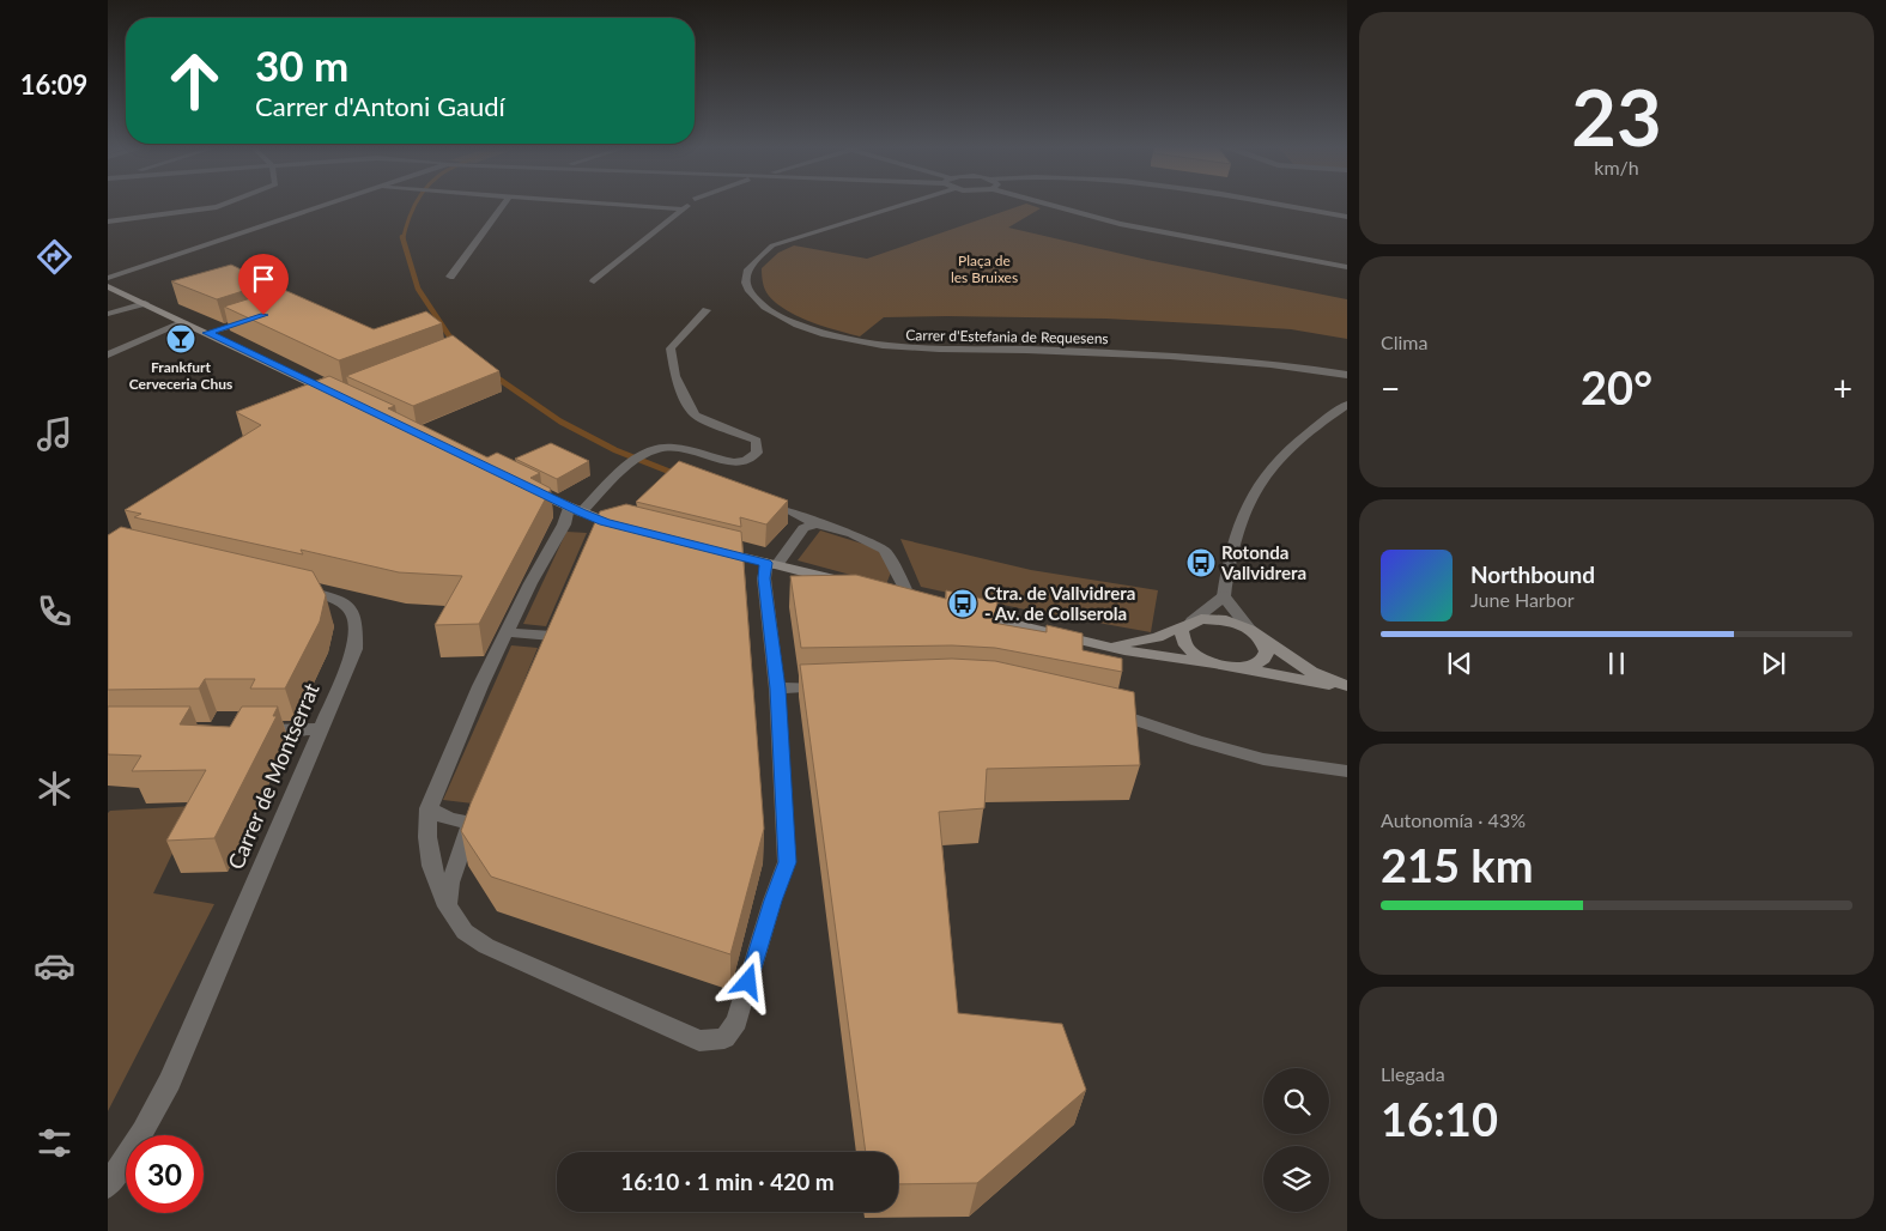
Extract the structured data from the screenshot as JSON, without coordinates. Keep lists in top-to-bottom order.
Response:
{
  "streets": {
    "street": ["Carrer d'Estefania de Requesens", "Carrer de Montserrat"]
  },
  "parks": ["Plaça de les Bruixes"],
  "places": {
    "bar": ["Frankfurt Cerveceria Chus"],
    "bus stop": ["Rotonda Vallvidrera", "Ctra. de Vallvidrera - Av. de Collserola"]
  },
  "page": {
    "tabs": "16:09",
    "tile": [
      ["23", "km/h"],
      "Clima",
      ["Autonomía · 43%", "215 km"],
      ["Llegada", "16:10"]
    ],
    "turn": ["30 m", "Carrer d'Antoni Gaudí"],
    "heat": ["−", "20°", "+"],
    "song": ["Northbound", "June Harbor"],
    "limit": "30",
    "trip": "16:10 · 1 min · 420 m"
  }
}
